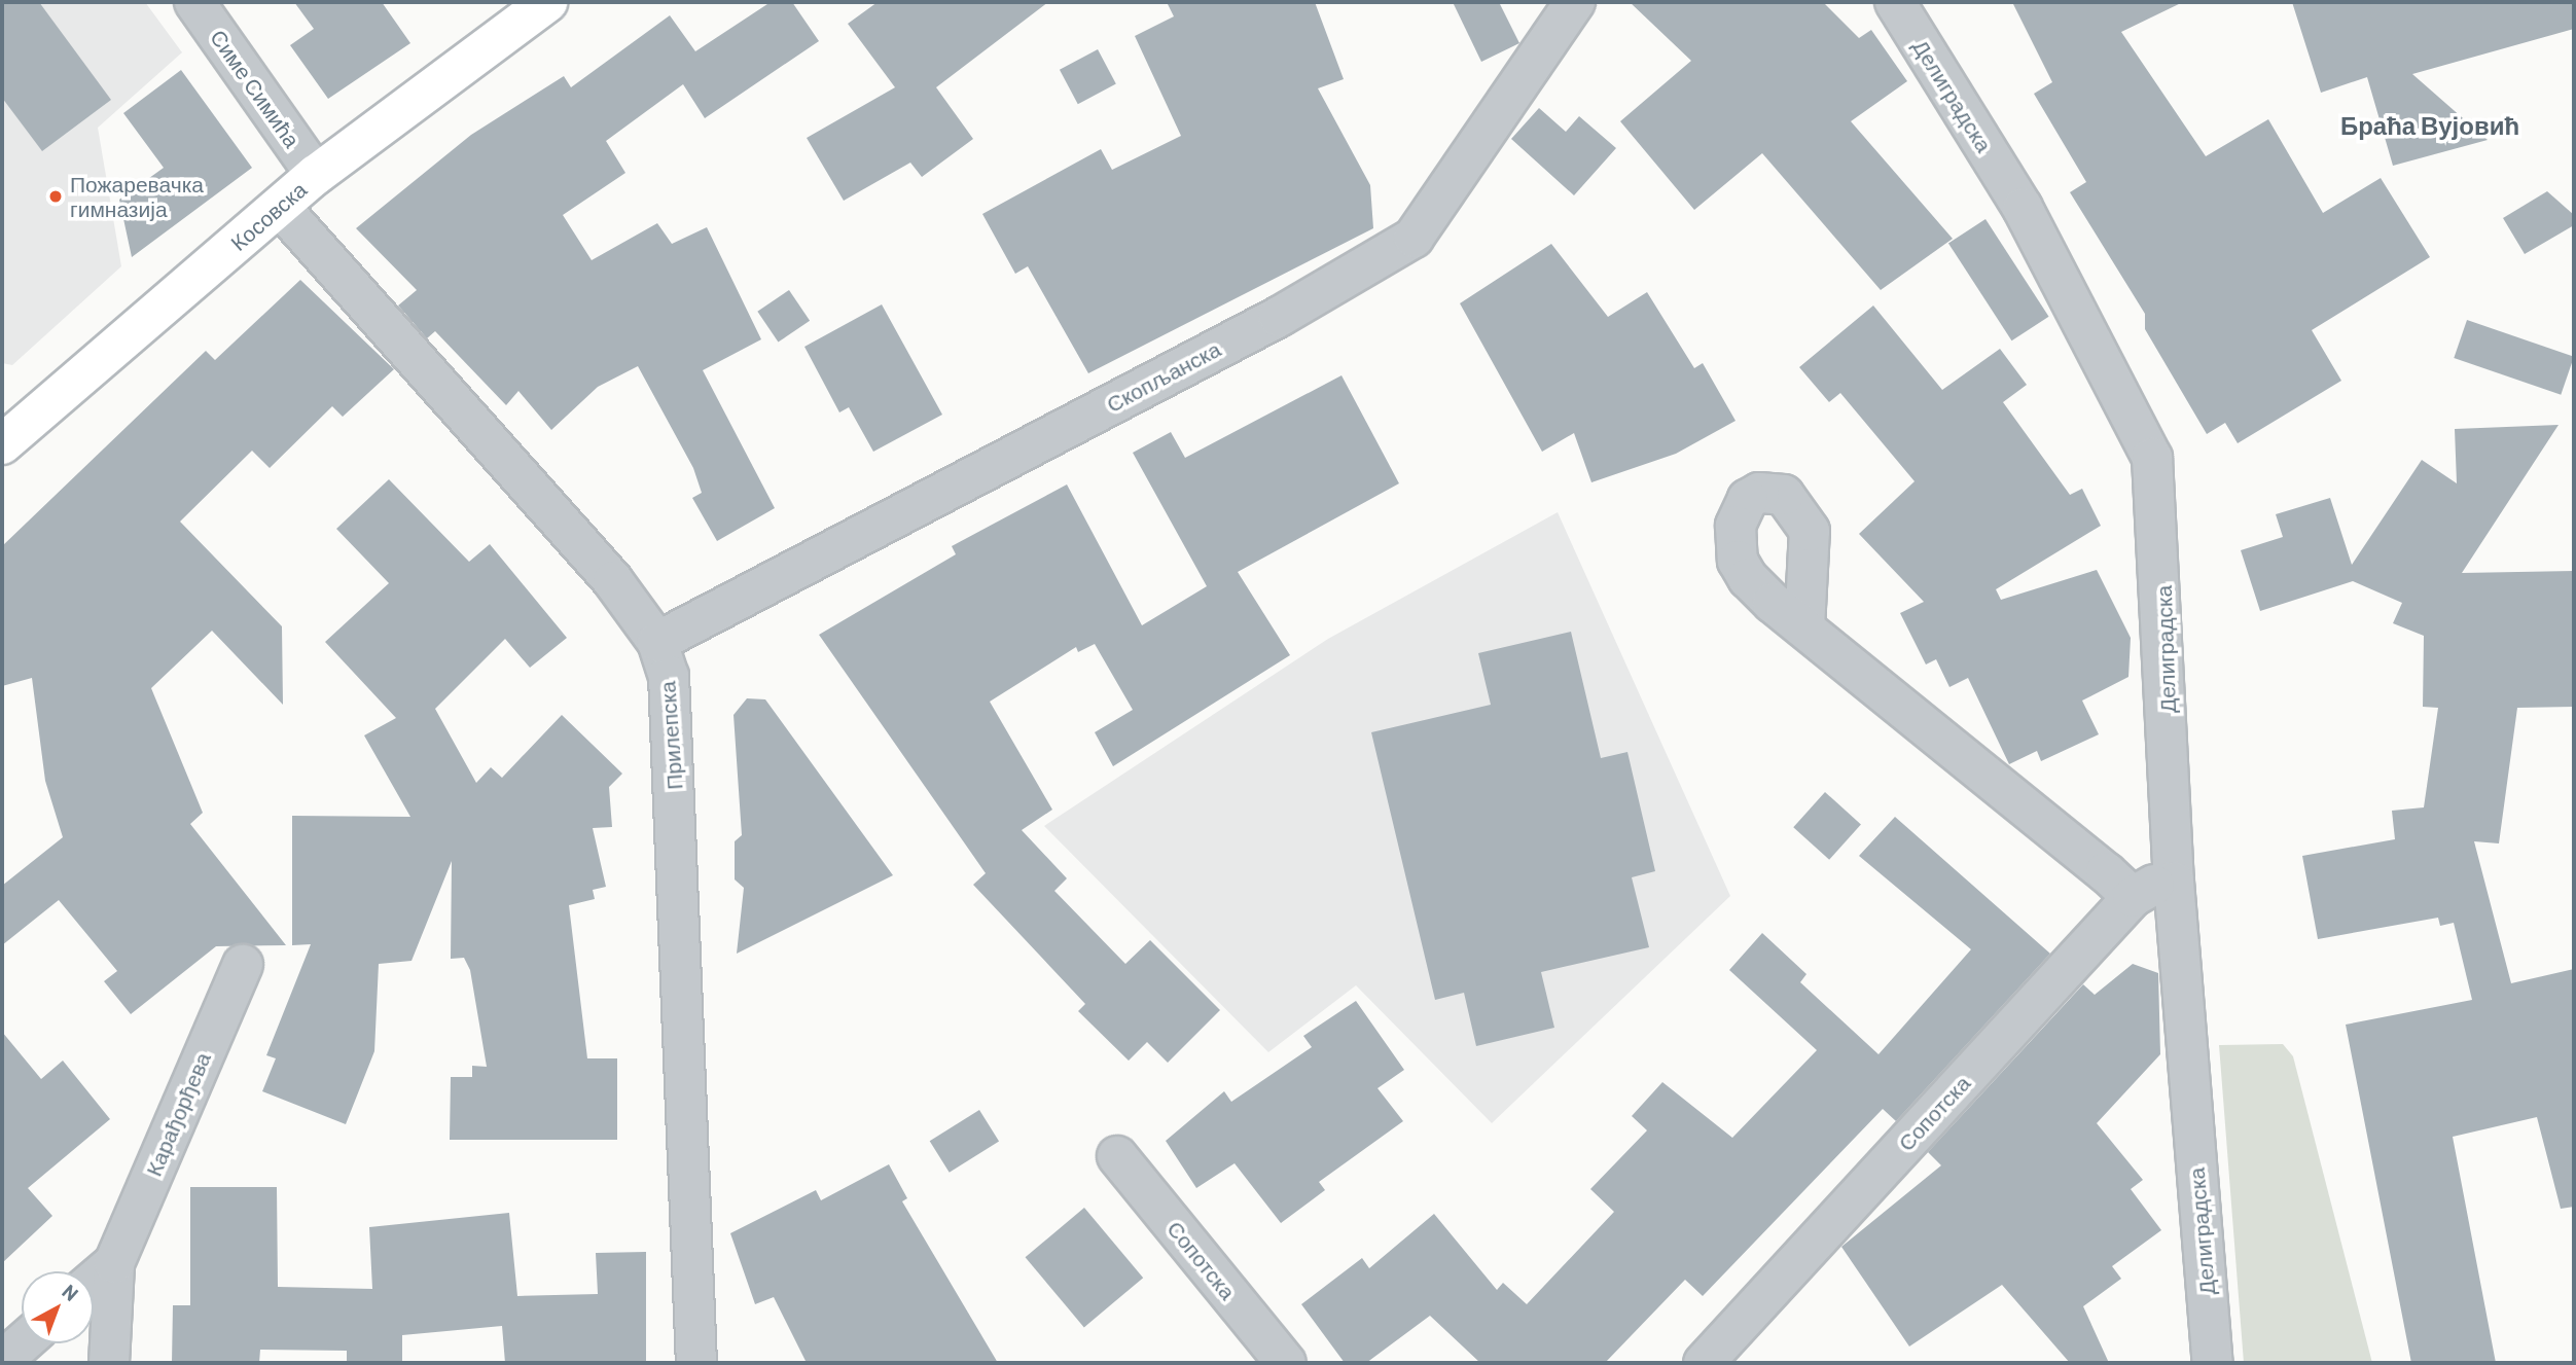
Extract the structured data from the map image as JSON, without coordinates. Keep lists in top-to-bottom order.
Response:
{
  "streets": {
    "main road": ["Косовска"],
    "street": [
      "Симе Симића",
      "Делиградска",
      "Скопљанска",
      "Прилепска",
      "Сопотска",
      "Карађорђева"
    ]
  },
  "crossings": [
    ["Симе Симића", "Косовска"],
    ["Делиградска", "Сопотска"],
    ["Косовска", "Прилепска"],
    ["Скопљанска", "Прилепска"]
  ],
  "districts": ["Браћа Вујовић"],
  "places": ["Пожаревачка гимназија"],
  "north": "top right"
}
